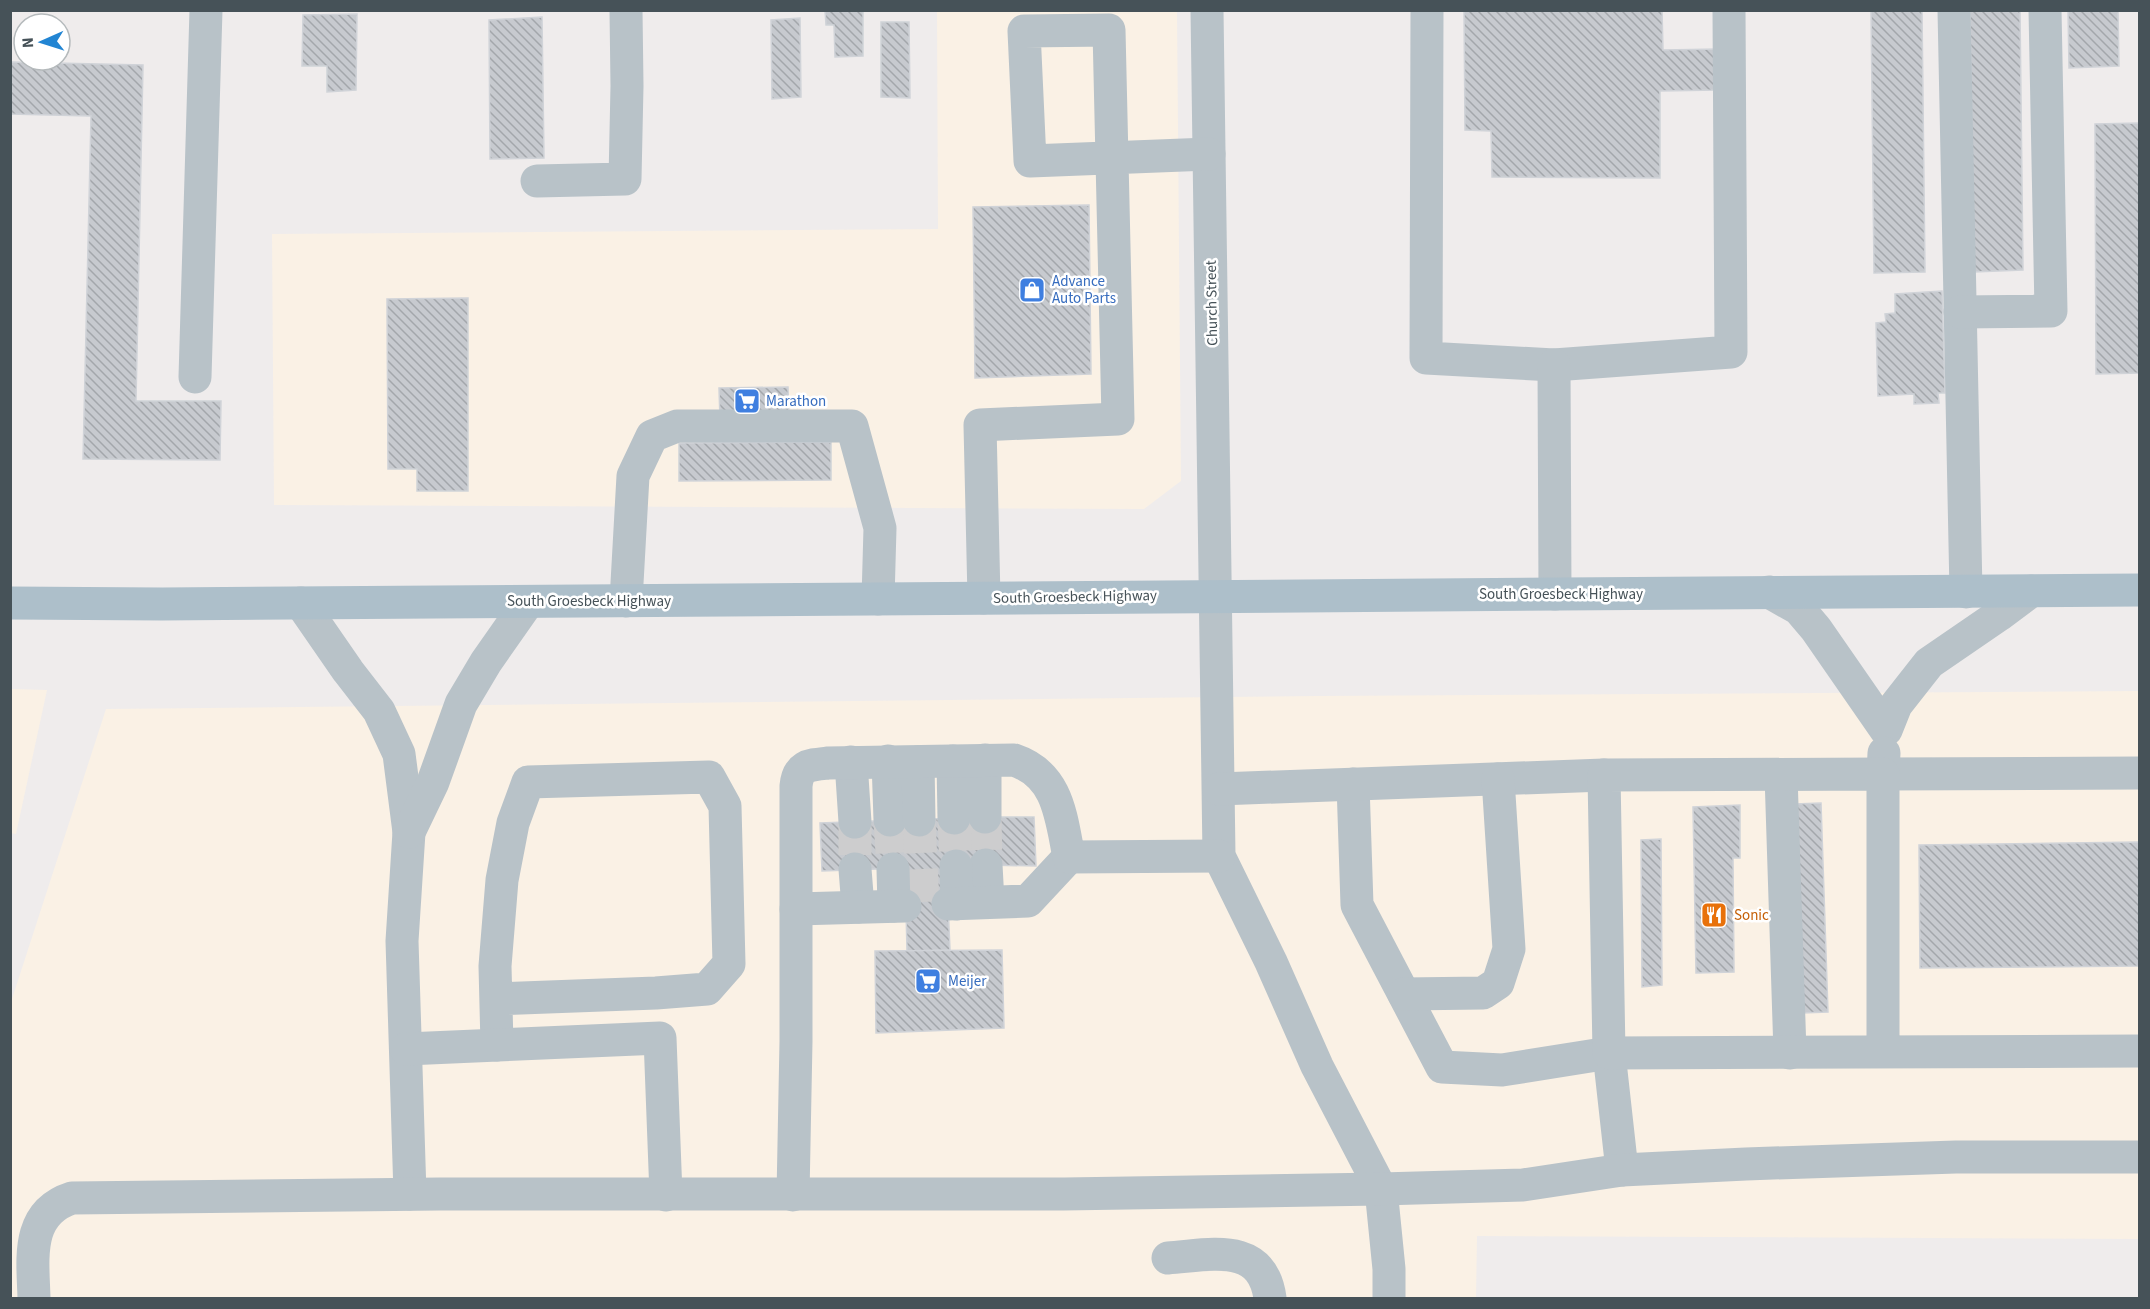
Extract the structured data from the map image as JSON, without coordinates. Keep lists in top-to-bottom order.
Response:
{
  "streets": {
    "main road": ["South Groesbeck Highway"],
    "street": ["Church Street"]
  },
  "crossings": [
    ["Church Street", "South Groesbeck Highway"]
  ],
  "places": {
    "shop": ["Advance Auto Parts"],
    "supermarket": ["Marathon", "Meijer"],
    "restaurant": ["Sonic"]
  },
  "north": "left"
}
